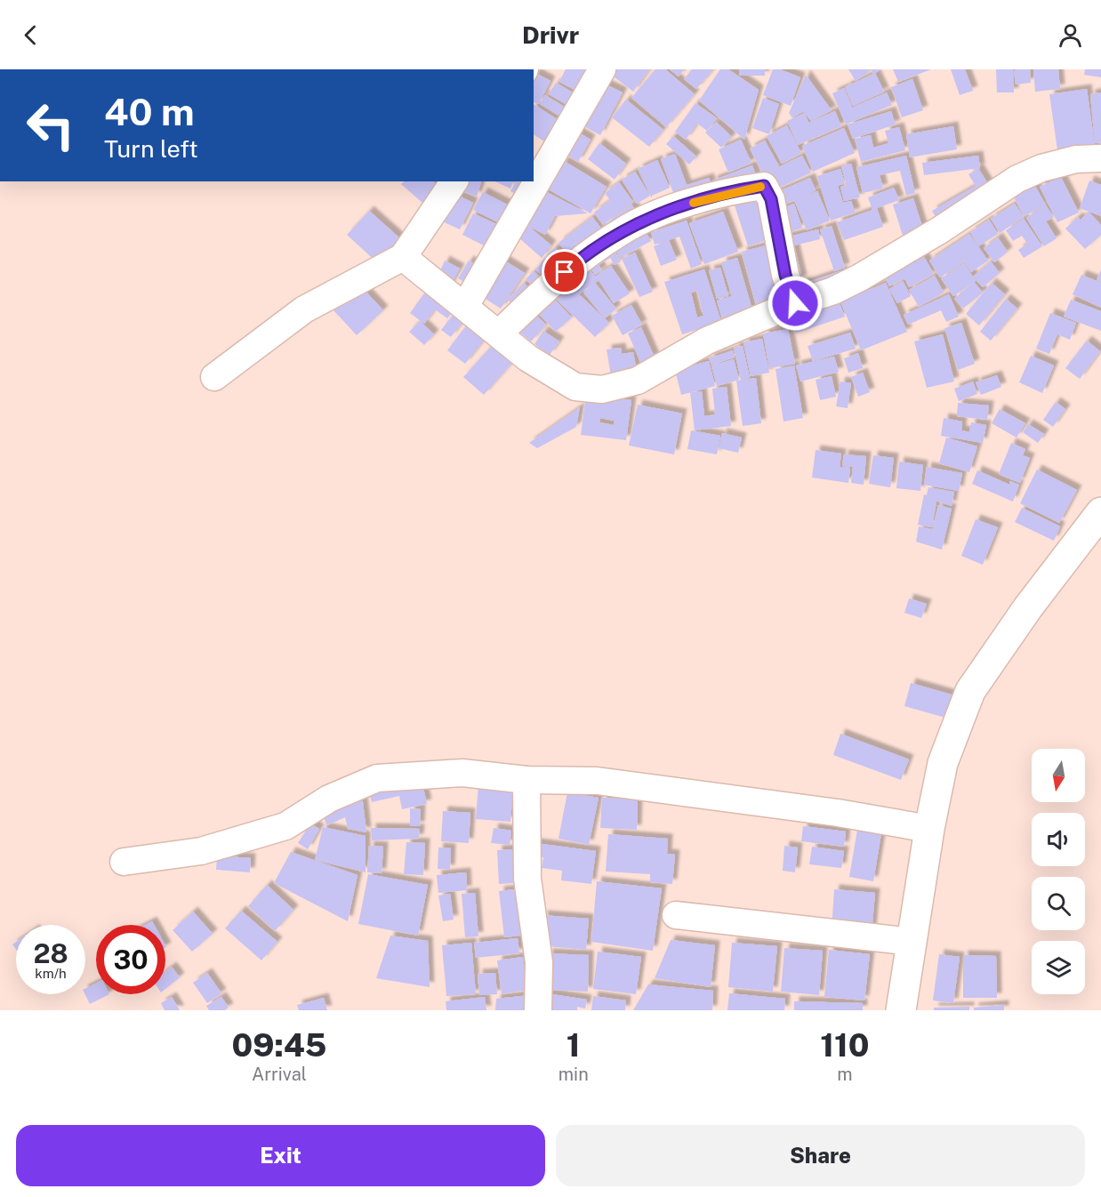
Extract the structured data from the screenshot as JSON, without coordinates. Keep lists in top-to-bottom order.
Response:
{
  "north": "bottom",
  "page": {
    "header": "Drivr",
    "turn": ["40 m", "Turn left"],
    "speed": "28 km/h",
    "limit": "30",
    "eta": [
      "09:45",
      "Arrival",
      "1",
      "min",
      "110",
      "m"
    ],
    "buttons": ["Exit", "Share"]
  }
}
